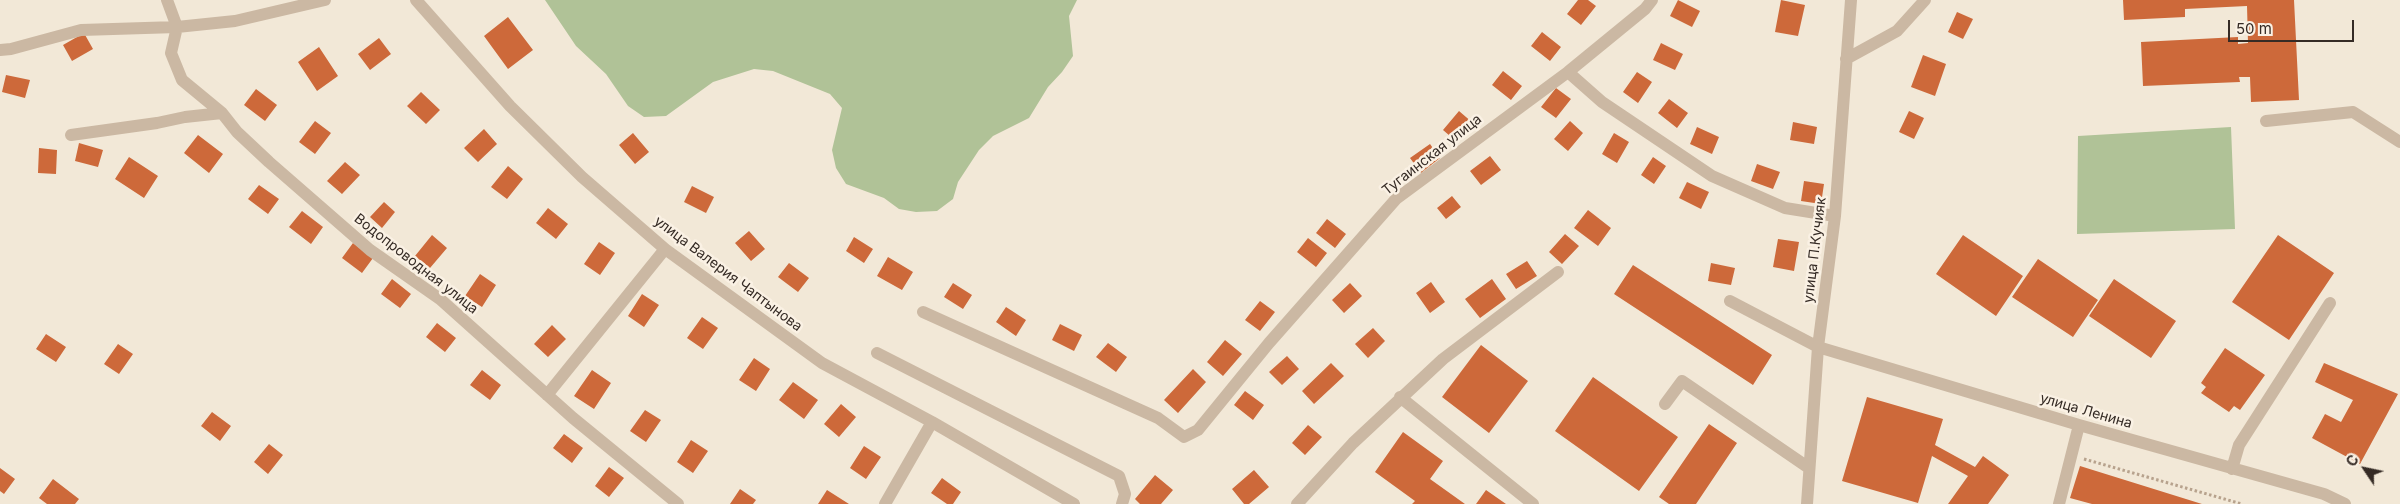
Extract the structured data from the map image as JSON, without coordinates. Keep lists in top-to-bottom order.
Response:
{
  "streets": {
    "street": [
      "Тугаинская улица",
      "улица П.Кучияк",
      "Водопроводная улица",
      "улица Валерия Чаптынова",
      "улица Ленина"
    ]
  },
  "crossings": [
    ["улица П.Кучияк", "улица Ленина"]
  ],
  "scale_bar": "50 m",
  "north": "top left"
}
